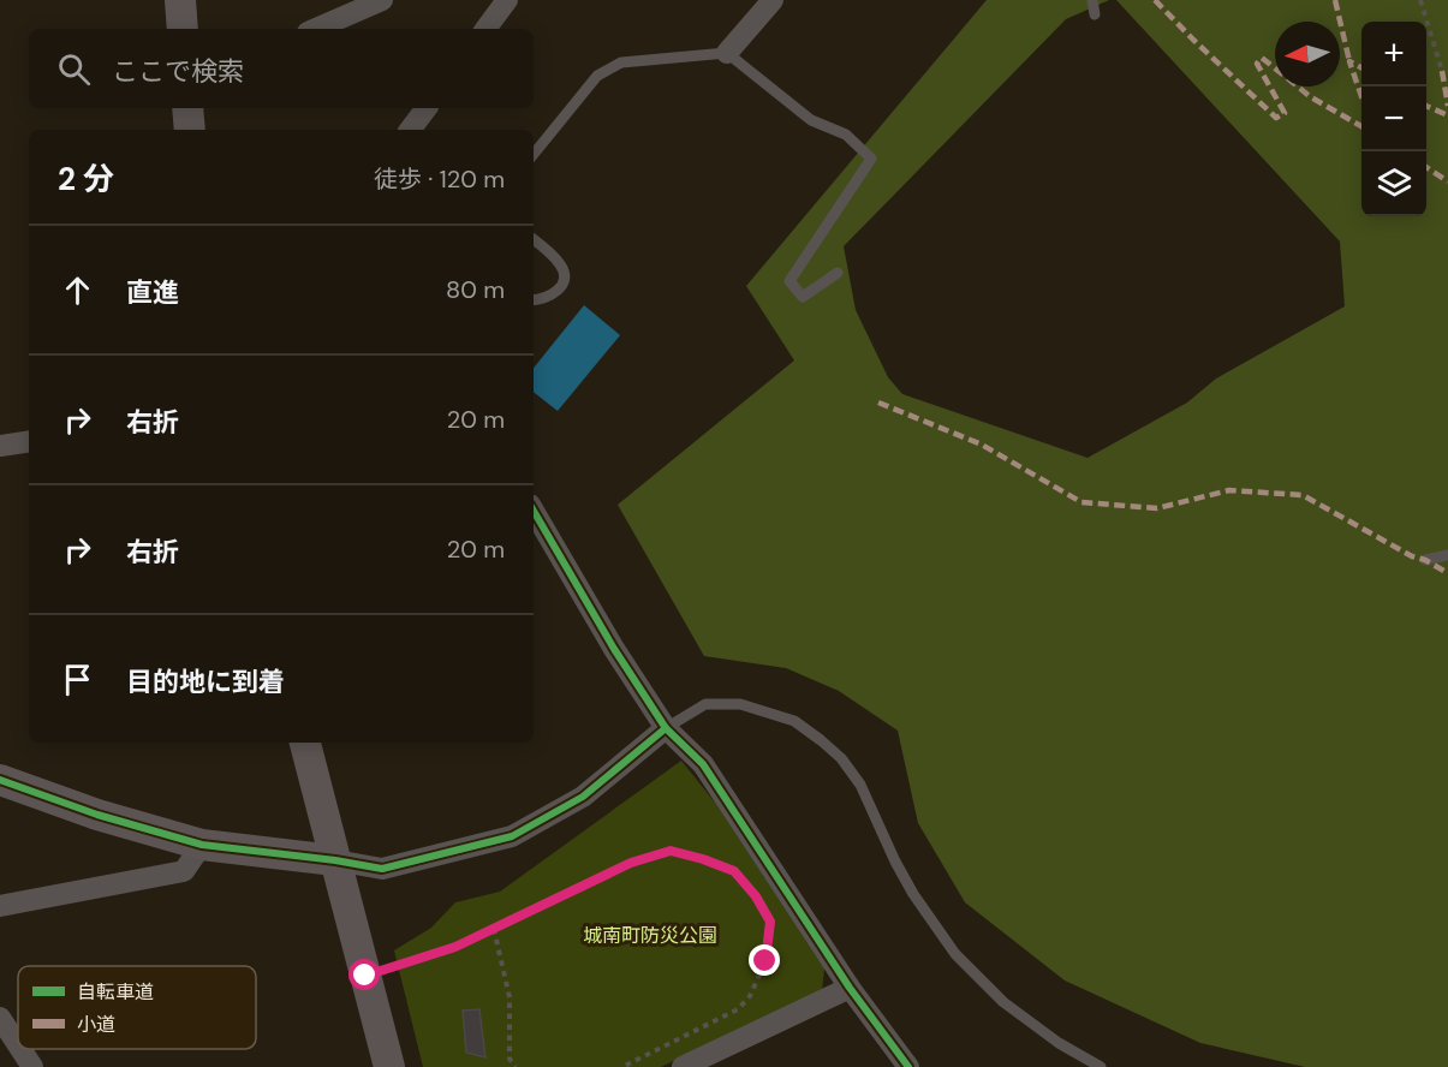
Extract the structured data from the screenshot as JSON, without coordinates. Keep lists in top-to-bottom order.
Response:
{
  "parks": ["城南町防災公園"],
  "legend": ["自転車道", "小道"],
  "north": "left",
  "page": {
    "map_buttons": ["+", "−"],
    "search": "ここで検索",
    "heading": ["2 分", "徒歩 · 120 m"],
    "list": [
      ["直進", "80 m"],
      ["右折", "20 m"],
      ["右折", "20 m"],
      "目的地に到着"
    ]
  }
}
